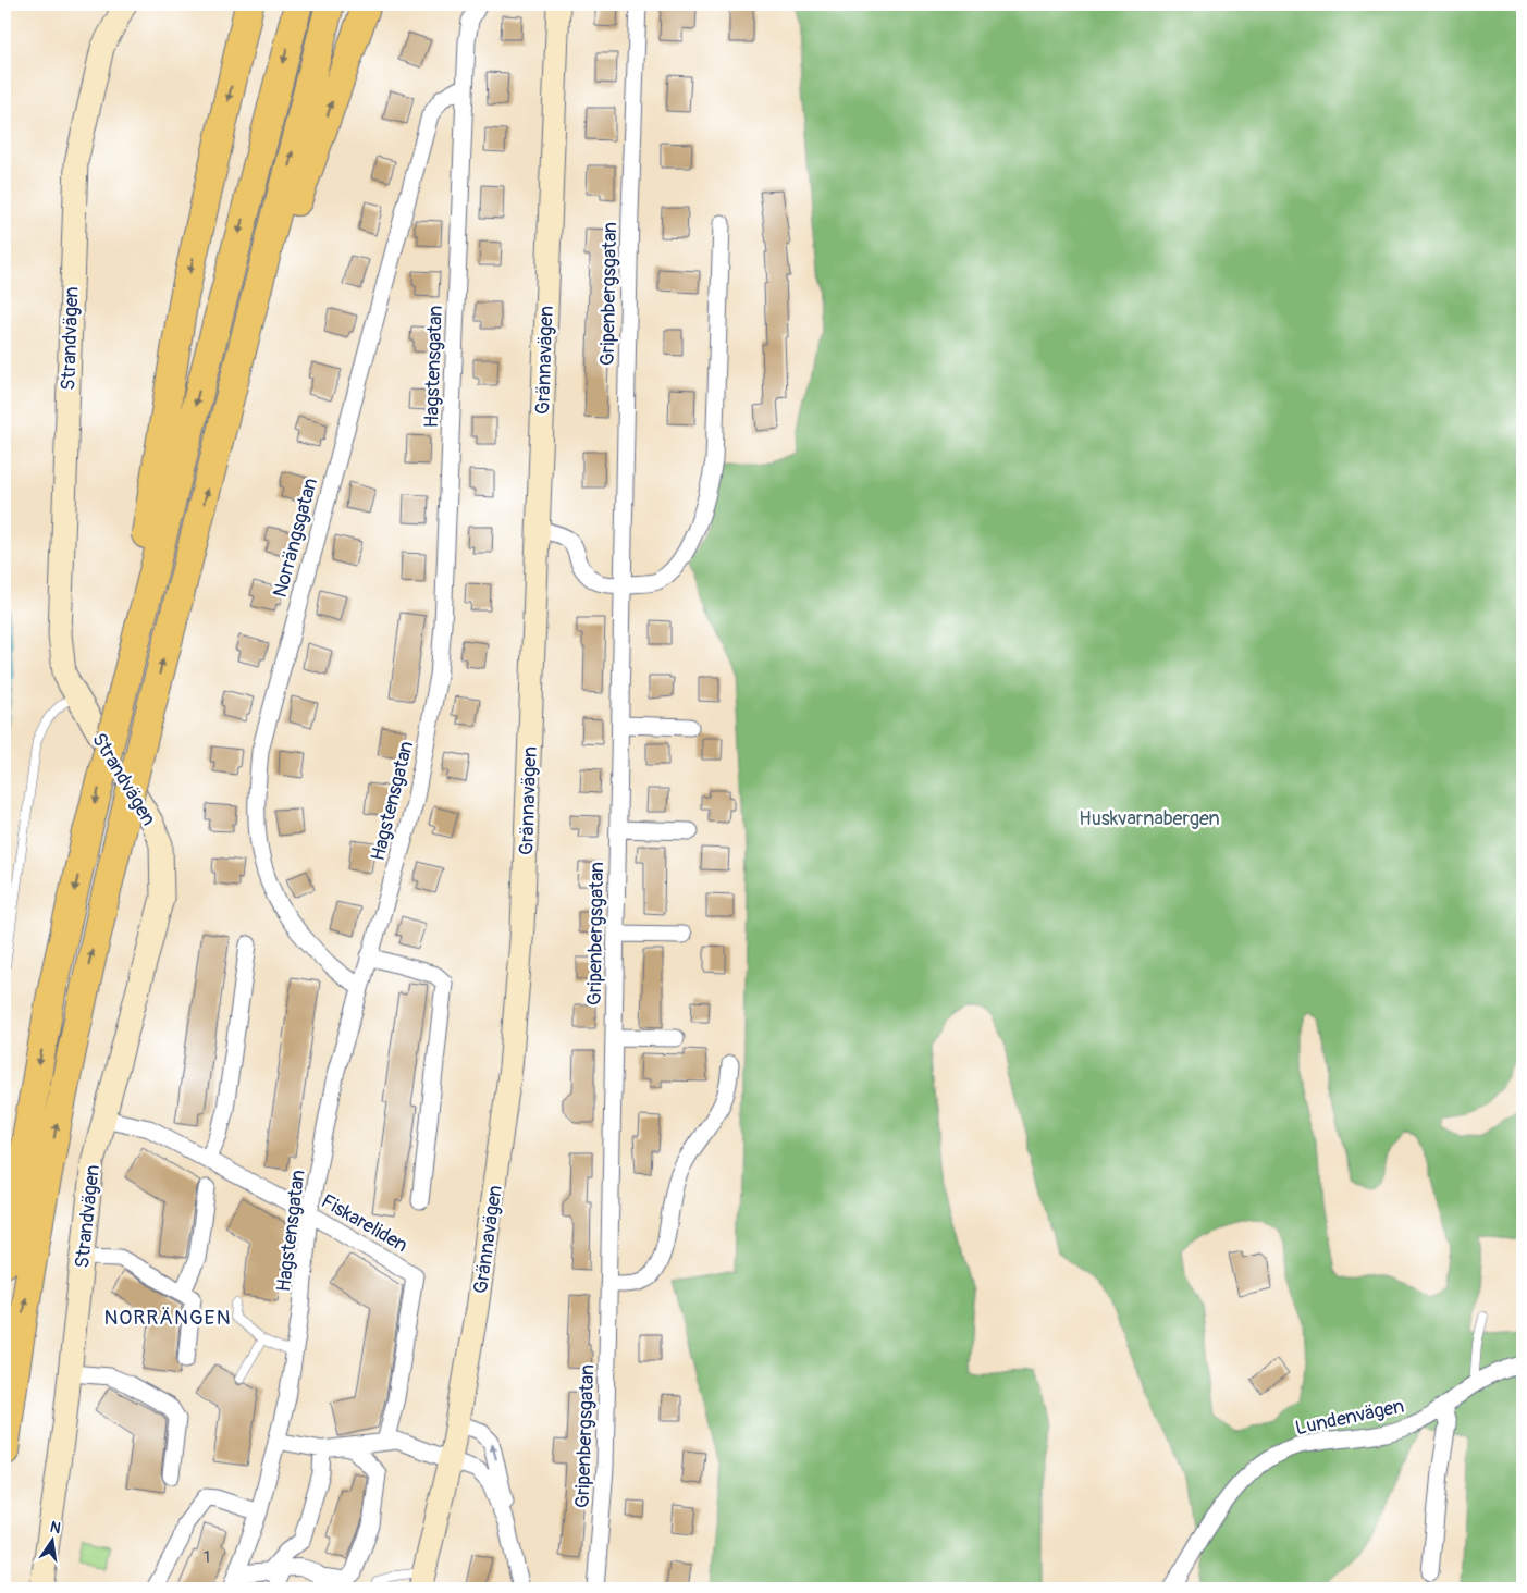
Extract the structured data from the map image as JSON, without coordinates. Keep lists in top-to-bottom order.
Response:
{
  "streets": {
    "street": [
      "Gripenbergsgatan",
      "Strandvägen",
      "Grännavägen",
      "Hagstensgatan",
      "Norrängsgatan",
      "Fiskareliden",
      "Lundenvägen"
    ]
  },
  "crossings": [
    ["Strandvägen", "Fiskareliden"],
    ["Hagstensgatan", "Norrängsgatan"],
    ["Hagstensgatan", "Fiskareliden"]
  ],
  "districts": ["NORRÄNGEN"],
  "parks": ["Huskvarnabergen"],
  "house_numbers": ["1"],
  "north": "top"
}
